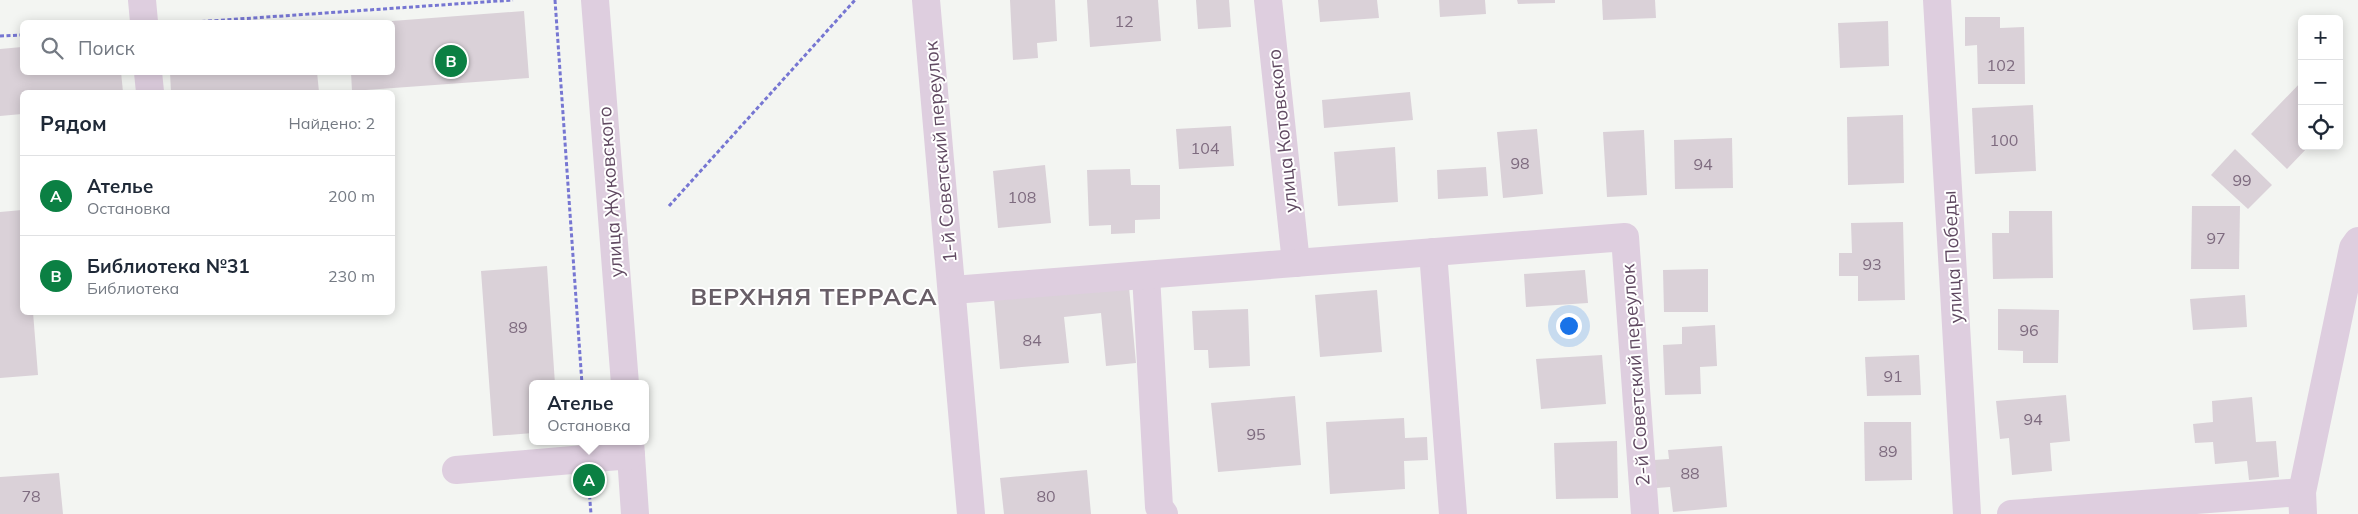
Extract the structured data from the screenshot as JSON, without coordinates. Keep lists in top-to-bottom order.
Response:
{
  "streets": {
    "street": [
      "улица Котовского",
      "1-й Советский переулок",
      "улица Жуковского",
      "улица Победы",
      "2-й Советский переулок"
    ]
  },
  "districts": ["ВЕРХНЯЯ ТЕРРАСА"],
  "house_numbers": [
    "12",
    "102",
    "100",
    "104",
    "98",
    "94",
    "99",
    "108",
    "97",
    "93",
    "89",
    "96",
    "84",
    "91",
    "94",
    "95",
    "89",
    "88",
    "78",
    "80"
  ],
  "page": {
    "map_buttons": ["+", "−"],
    "search": "Поиск",
    "pins": ["B", "A"],
    "heading": ["Рядом", "Найдено: 2"],
    "list": [
      {
        "mark": "A",
        "name": "Ателье",
        "note": "Остановка",
        "value": "200 m"
      },
      {
        "mark": "B",
        "name": "Библиотека №31",
        "note": "Библиотека",
        "value": "230 m"
      }
    ],
    "popup": ["Ателье", "Остановка"]
  }
}
